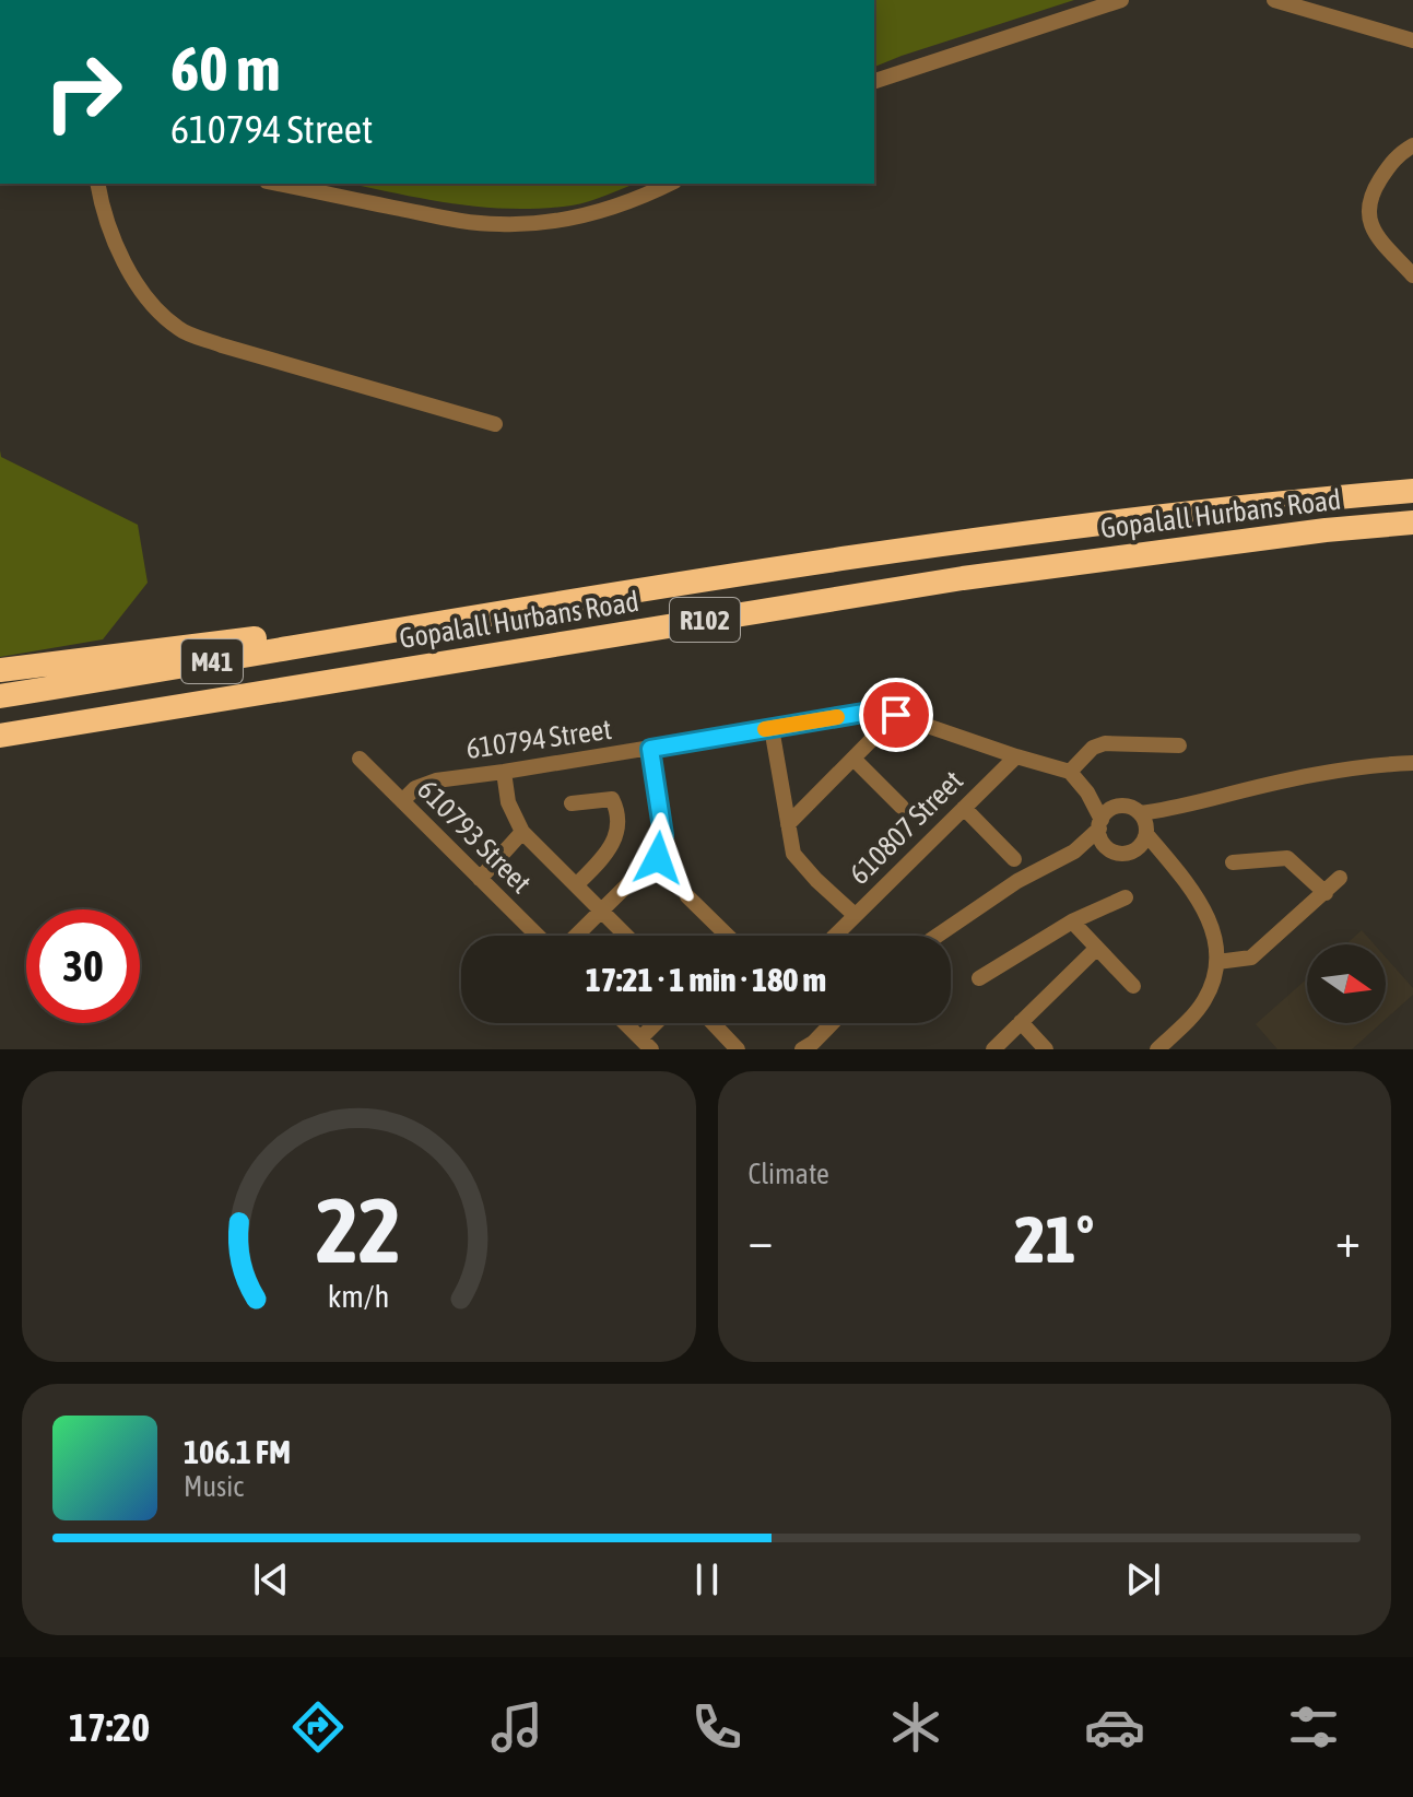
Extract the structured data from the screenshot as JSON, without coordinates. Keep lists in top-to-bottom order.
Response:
{
  "streets": {
    "highway": ["Gopalall Hurbans Road", "R102", "M41"],
    "street": ["610794 Street", "610807 Street", "610793 Street"]
  },
  "crossings": [
    ["610794 Street", "610807 Street"],
    ["610794 Street", "610793 Street"]
  ],
  "north": "right",
  "page": {
    "turn": ["60 m", "610794 Street"],
    "limit": "30",
    "trip": "17:21 · 1 min · 180 m",
    "tile": "Climate",
    "heat": ["−", "21°", "+"],
    "song": ["106.1 FM", "Music"],
    "tabs": "17:20",
    "gauge": ["22", "km/h"]
  }
}
